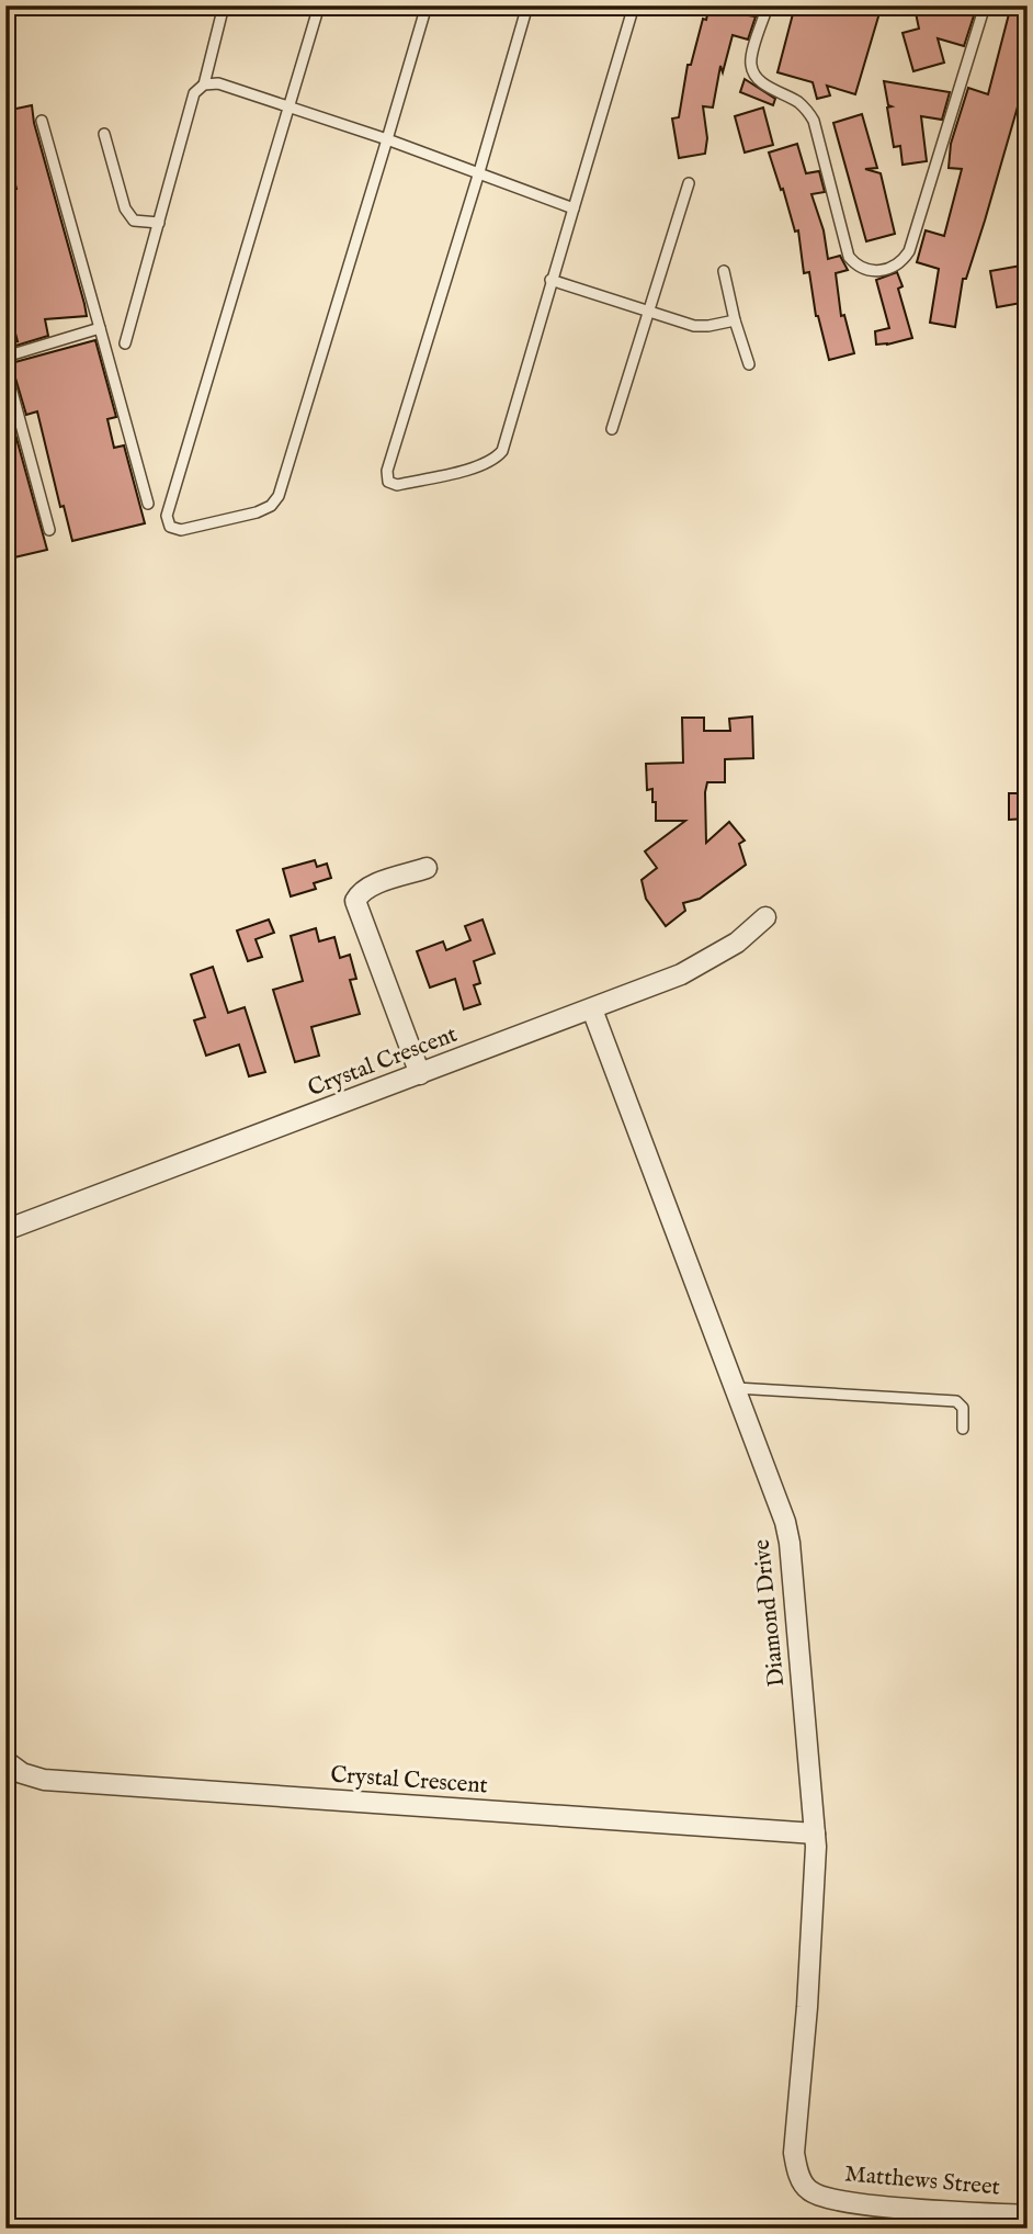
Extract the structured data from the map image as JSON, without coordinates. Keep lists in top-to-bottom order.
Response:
{
  "streets": {
    "street": ["Crystal Crescent", "Diamond Drive", "Matthews Street"]
  },
  "crossings": [
    ["Crystal Crescent", "Diamond Drive"],
    ["Diamond Drive", "Matthews Street"]
  ]
}
